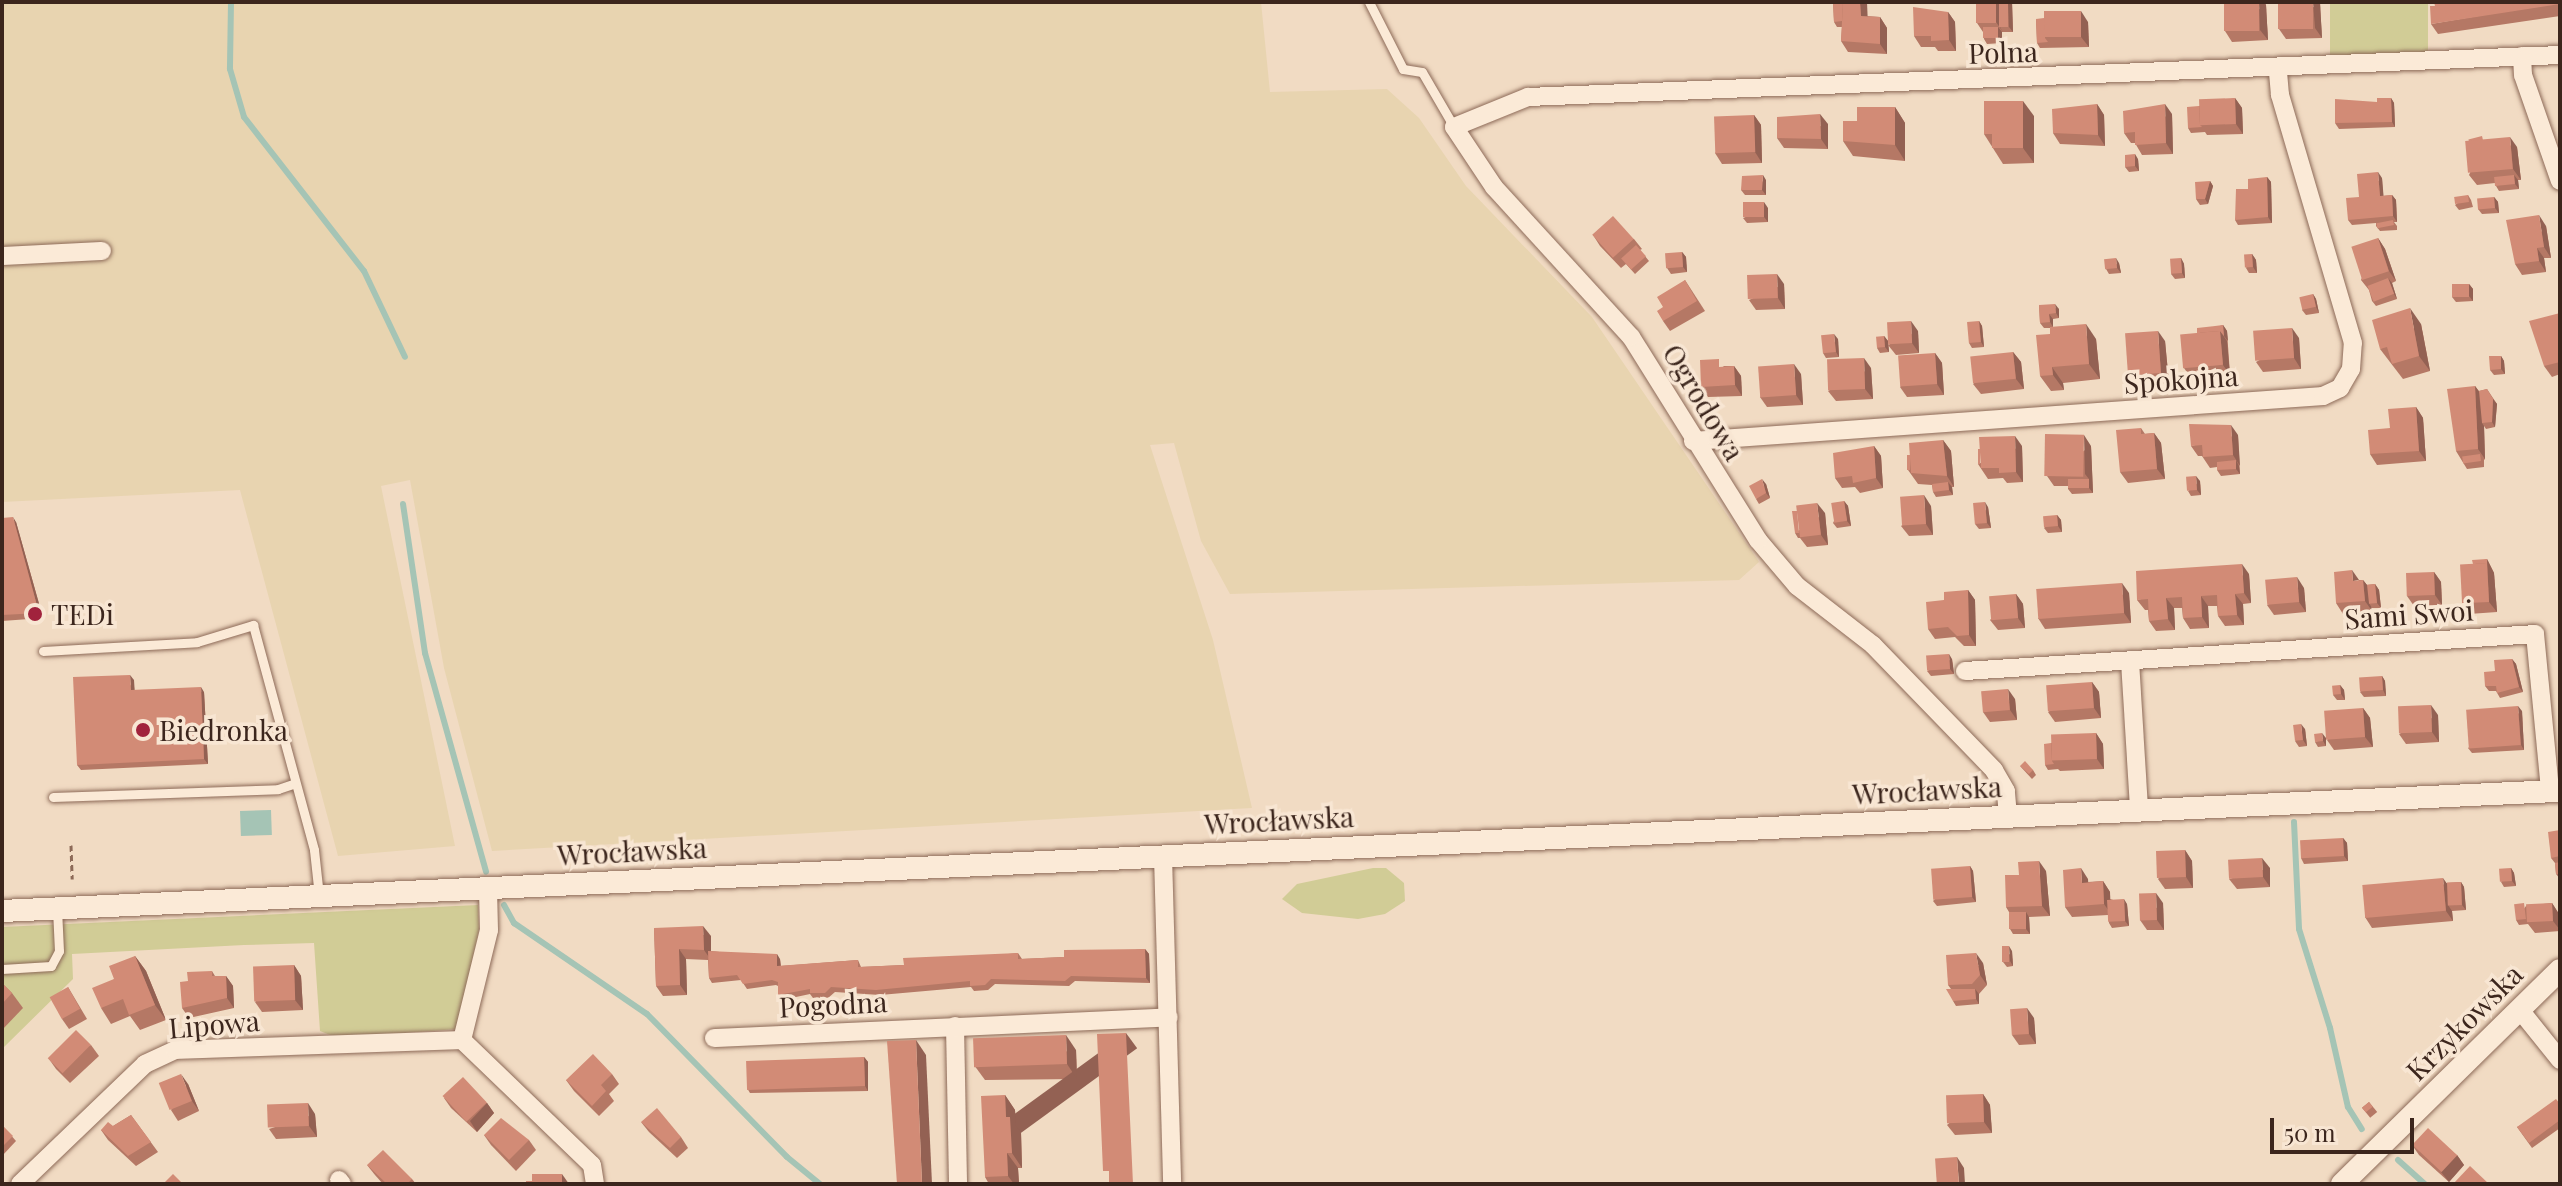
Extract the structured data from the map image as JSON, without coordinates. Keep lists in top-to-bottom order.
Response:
{
  "streets": {
    "street": [
      "Polna",
      "Spokojna",
      "Ogrodowa",
      "Sami Swoi",
      "Wrocławska",
      "Pogodna",
      "Krzykowska",
      "Lipowa"
    ]
  },
  "crossings": [
    ["Polna", "Spokojna"],
    ["Polna", "Ogrodowa"],
    ["Spokojna", "Ogrodowa"],
    ["Ogrodowa", "Wrocławska"],
    ["Sami Swoi", "Wrocławska"]
  ],
  "places": ["TEDi", "Biedronka"],
  "scale_bar": "50 m"
}
